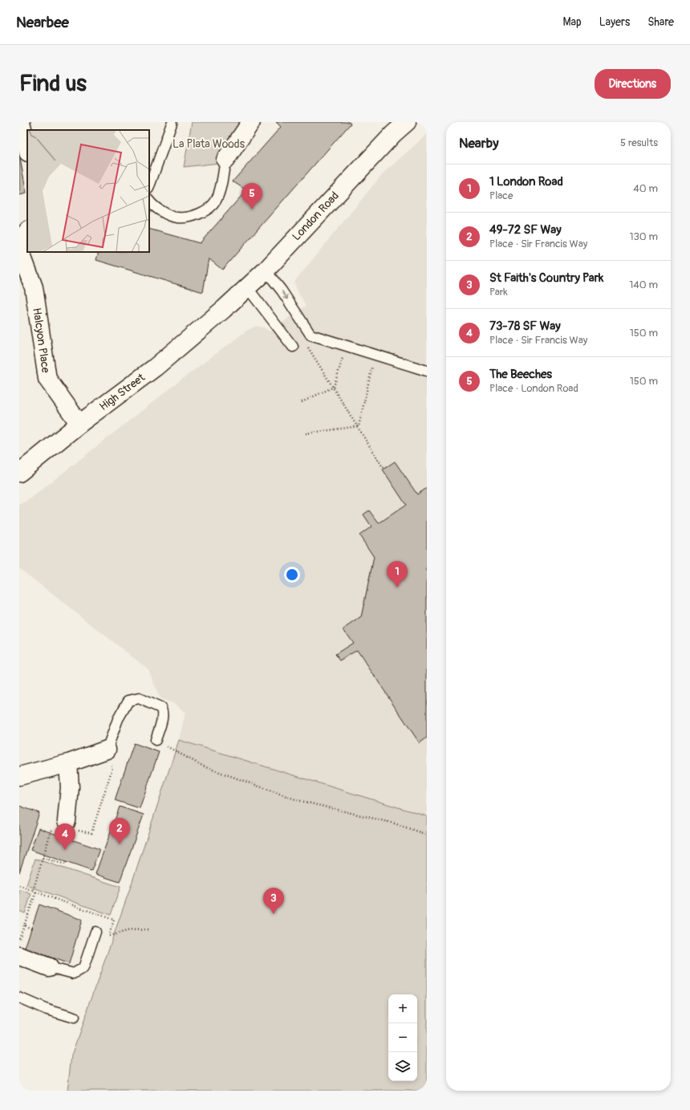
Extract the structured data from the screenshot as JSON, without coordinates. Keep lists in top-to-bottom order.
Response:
{
  "streets": {
    "main road": ["London Road", "Halcyon Place", "High Street"]
  },
  "crossings": [
    ["London Road", "High Street"],
    ["Halcyon Place", "High Street"]
  ],
  "parks": ["La Plata Woods"],
  "page": {
    "header": "Nearbee",
    "nav": ["Map", "Layers", "Share"],
    "buttons": "Directions",
    "title": "Find us",
    "heading": ["Nearby", "5 results"],
    "list": [
      {
        "mark": "1",
        "name": "1 London Road",
        "note": "Place",
        "value": "40 m"
      },
      {
        "mark": "2",
        "name": "49-72 SF Way",
        "note": "Place · Sir Francis Way",
        "value": "130 m"
      },
      {
        "mark": "3",
        "name": "St Faith's Country Park",
        "note": "Park",
        "value": "140 m"
      },
      {
        "mark": "4",
        "name": "73-78 SF Way",
        "note": "Place · Sir Francis Way",
        "value": "150 m"
      },
      {
        "mark": "5",
        "name": "The Beeches",
        "note": "Place · London Road",
        "value": "150 m"
      }
    ],
    "pins": [
      "5",
      "1",
      "2",
      "4",
      "3"
    ],
    "map_buttons": ["+", "−"]
  }
}
